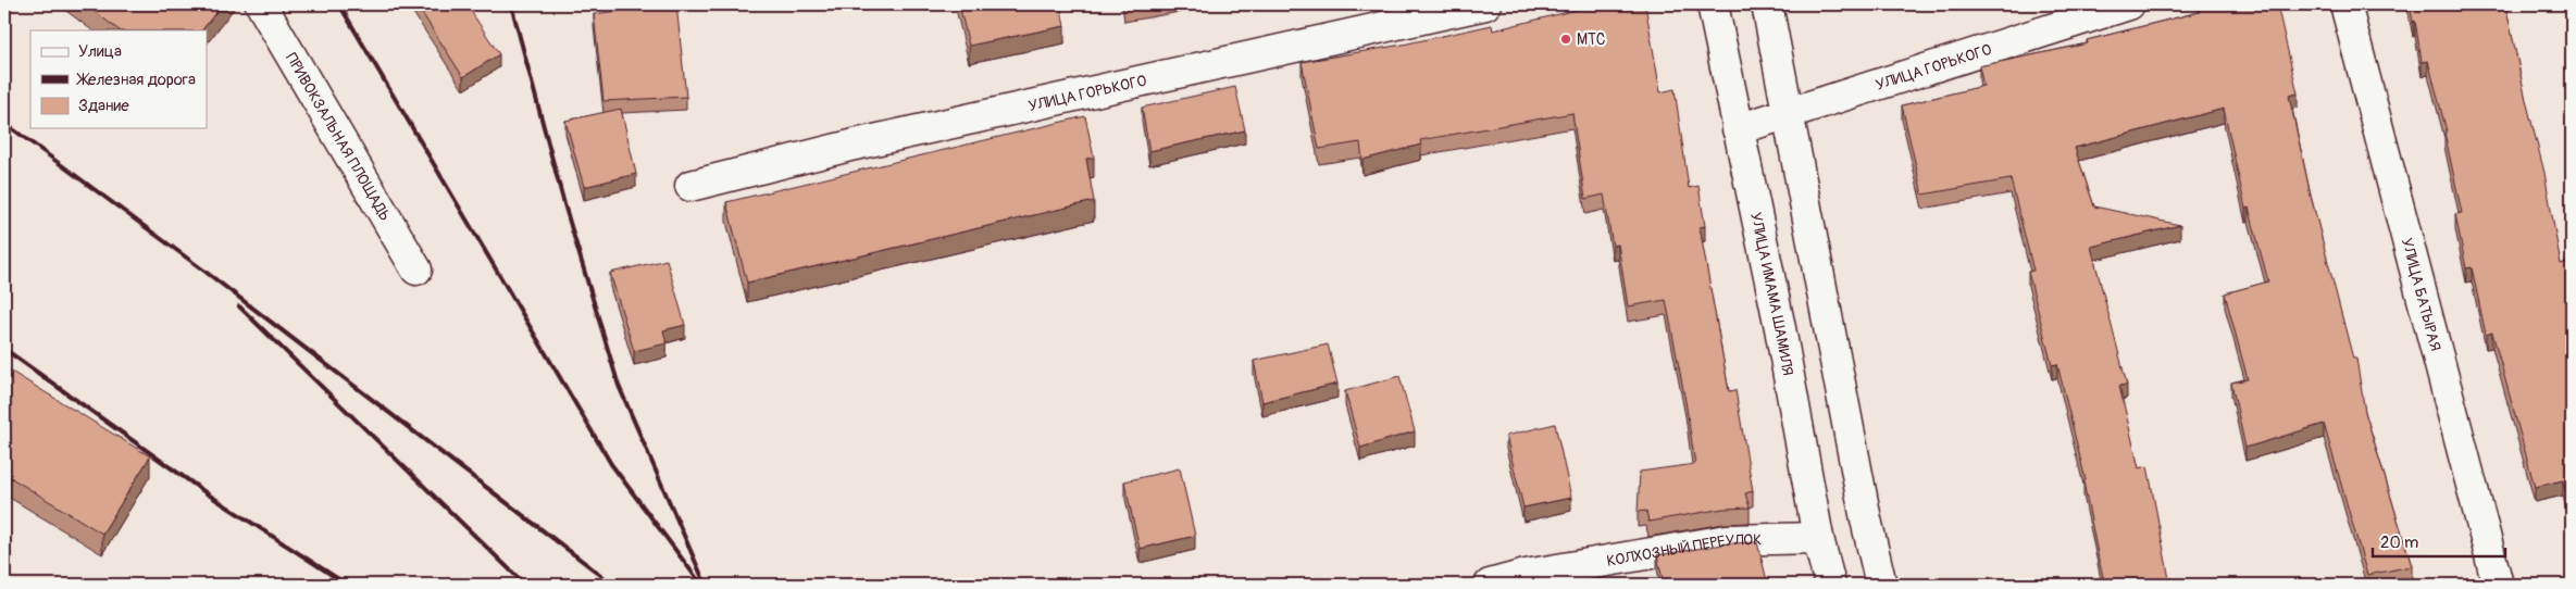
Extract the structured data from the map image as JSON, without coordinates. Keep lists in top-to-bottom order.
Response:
{
  "streets": {
    "street": [
      "УЛИЦА ГОРЬКОГО",
      "ПРИВОКЗАЛЬНАЯ ПЛОЩАДЬ",
      "УЛИЦА ИМАМА ШАМИЛЯ",
      "УЛИЦА БАТЫРАЯ",
      "КОЛХОЗНЫЙ ПЕРЕУЛОК"
    ]
  },
  "crossings": [
    ["УЛИЦА ГОРЬКОГО", "УЛИЦА ИМАМА ШАМИЛЯ"],
    ["УЛИЦА ИМАМА ШАМИЛЯ", "КОЛХОЗНЫЙ ПЕРЕУЛОК"]
  ],
  "places": ["МТС"],
  "legend": ["Улица", "Железная дорога", "Здание"],
  "scale_bar": "20 m"
}
